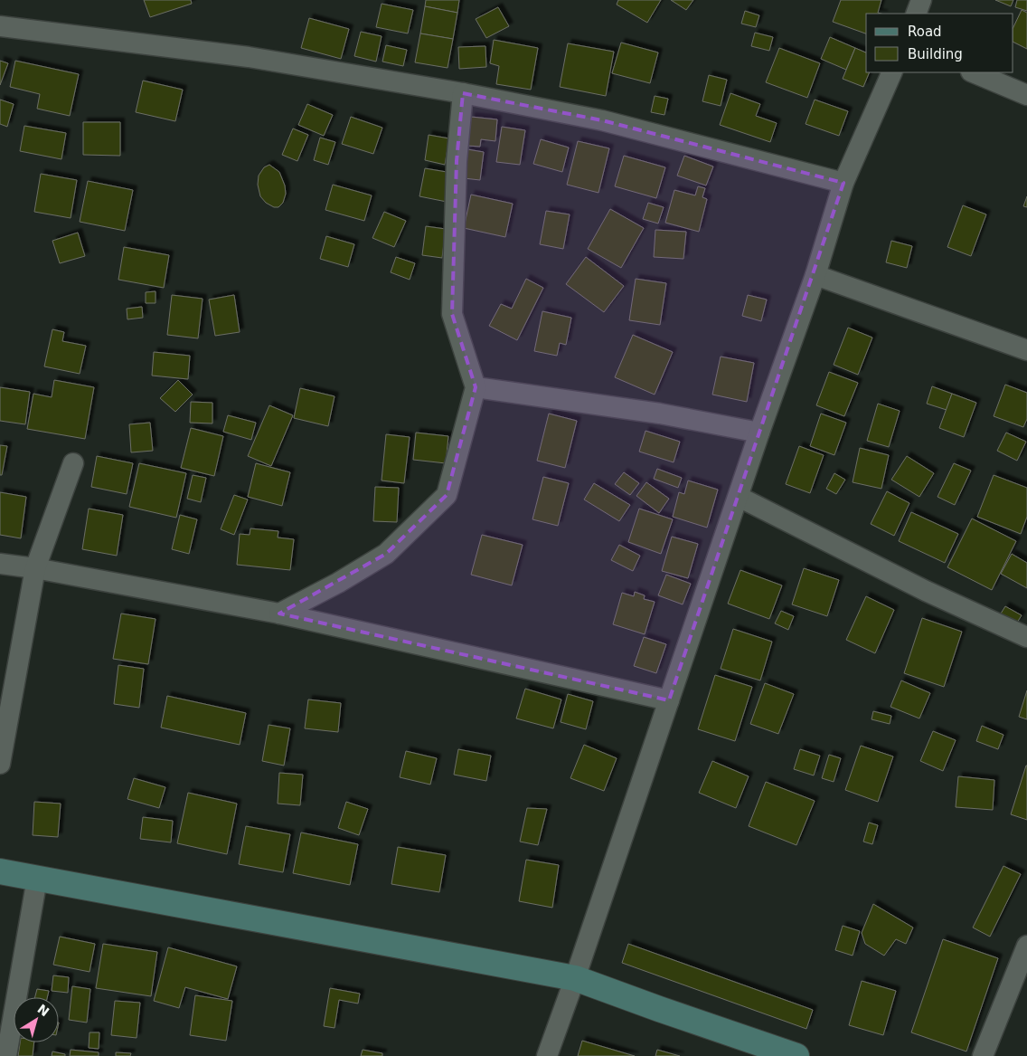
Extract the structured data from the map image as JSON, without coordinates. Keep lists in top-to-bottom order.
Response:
{
  "legend": ["Road", "Building"],
  "north": "top right"
}
